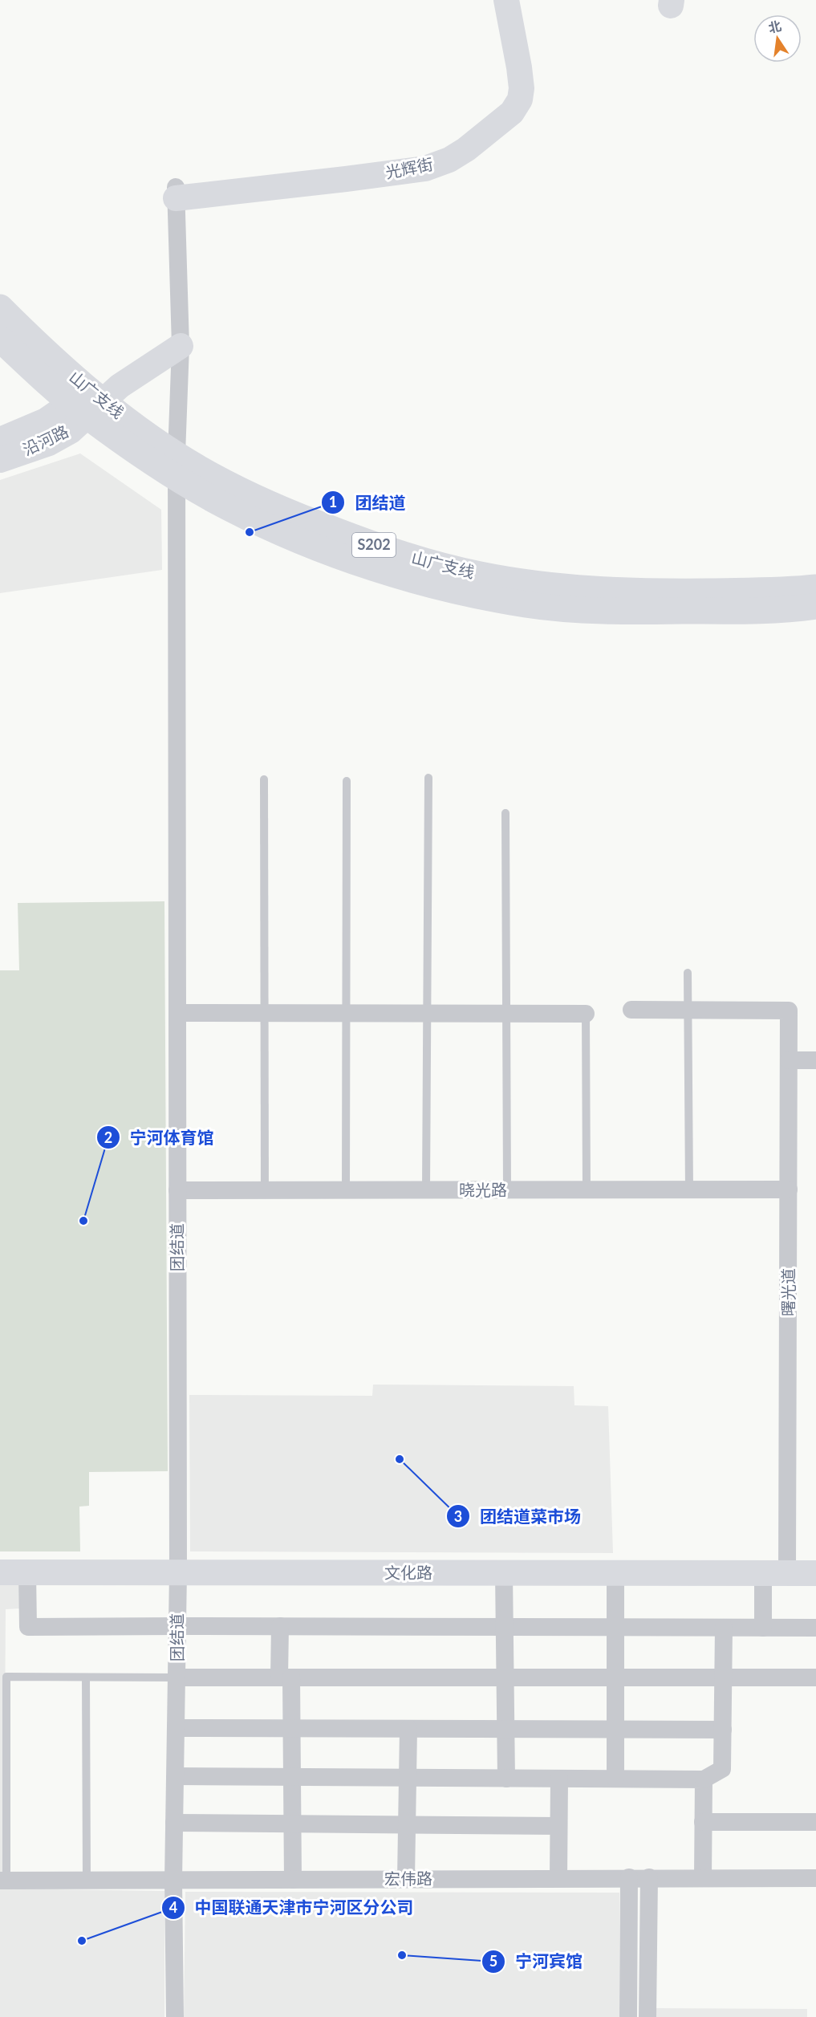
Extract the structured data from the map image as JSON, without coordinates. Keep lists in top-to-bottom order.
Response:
{
  "streets": {
    "main road": ["山广支线", "S202"],
    "street": [
      "光辉街",
      "沿河路",
      "晓光路",
      "团结道",
      "曙光道",
      "文化路",
      "宏伟路"
    ]
  },
  "crossings": [
    ["光辉街", "团结道"],
    ["山广支线", "沿河路"],
    ["山广支线", "团结道"],
    ["晓光路", "团结道"],
    ["晓光路", "曙光道"],
    ["团结道", "文化路"],
    ["团结道", "宏伟路"],
    ["曙光道", "文化路"]
  ],
  "places": [
    "团结道",
    "宁河体育馆",
    "团结道菜市场",
    "中国联通天津市宁河区分公司",
    "宁河宾馆"
  ],
  "north": "top"
}
